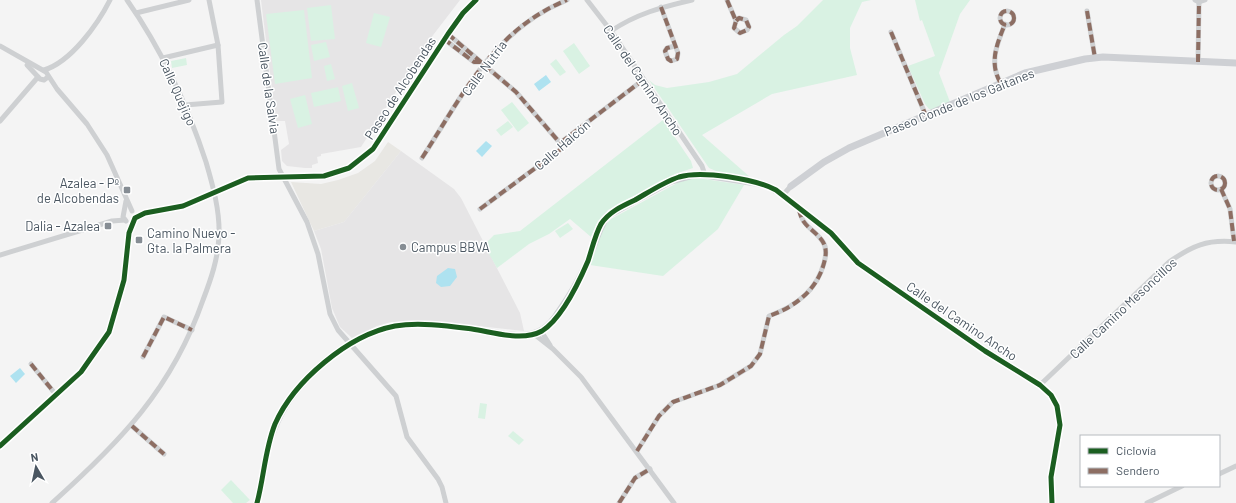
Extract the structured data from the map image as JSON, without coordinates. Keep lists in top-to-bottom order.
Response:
{
  "streets": {
    "street": [
      "Calle Nutria",
      "Calle del Camino Ancho",
      "Calle de la Salvia",
      "Paseo de Alcobendas",
      "Calle Quejigo",
      "Paseo Conde de los Gaitanes",
      "Calle Halcón",
      "Calle Camino Mesoncillos"
    ]
  },
  "crossings": [
    ["Calle del Camino Ancho", "Paseo Conde de los Gaitanes"],
    ["Calle del Camino Ancho", "Calle Halcón"],
    ["Calle del Camino Ancho", "Calle Camino Mesoncillos"],
    ["Calle de la Salvia", "Paseo de Alcobendas"],
    ["Paseo de Alcobendas", "Calle Quejigo"]
  ],
  "places": {
    "transit": ["Azalea - Pº de Alcobendas", "Dalia - Azalea", "Camino Nuevo - Gta. la Palmera"],
    "other": ["Campus BBVA"]
  },
  "legend": ["Ciclovía", "Sendero"],
  "north": "top"
}
